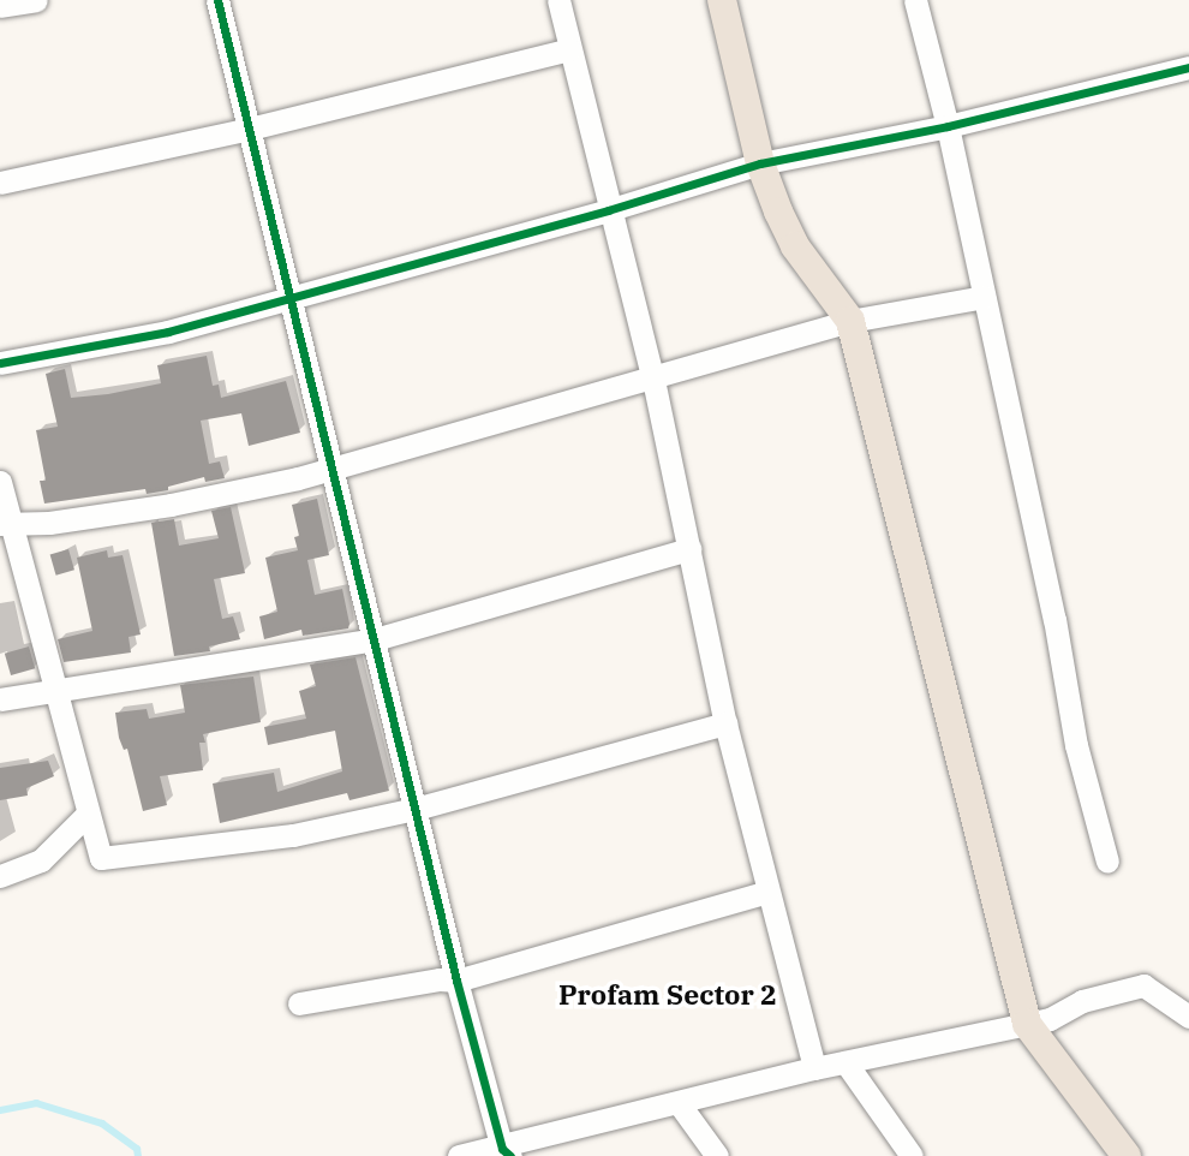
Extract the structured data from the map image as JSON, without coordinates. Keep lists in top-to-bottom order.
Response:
{
  "districts": ["Profam Sector 2"]
}
